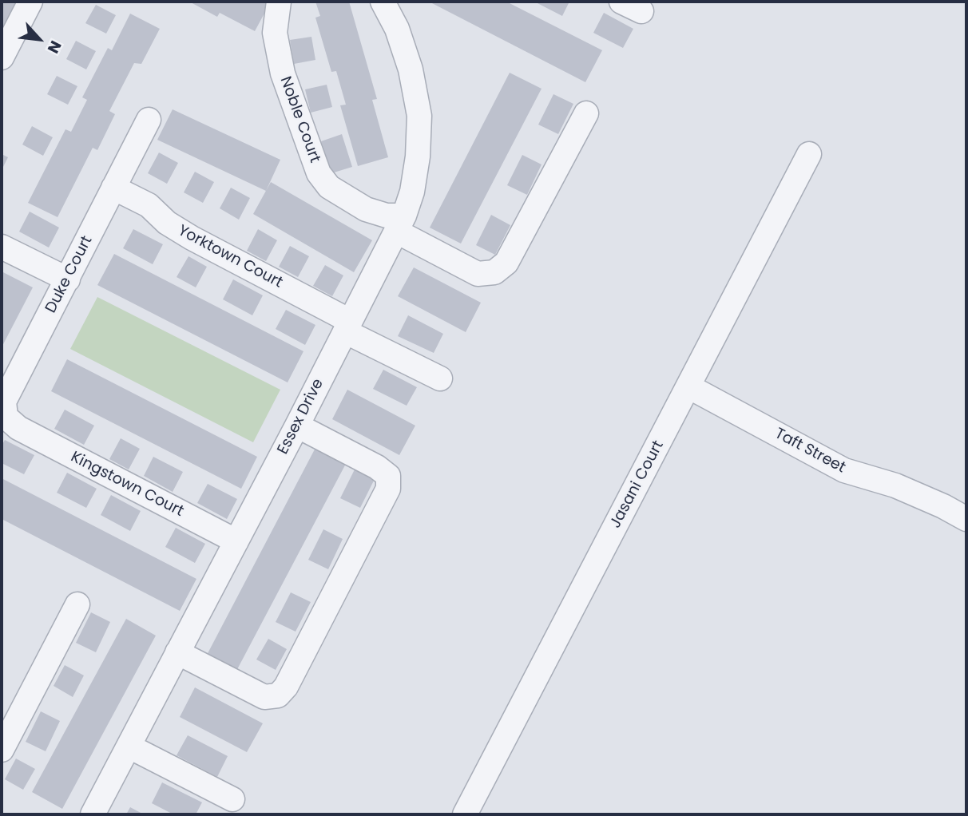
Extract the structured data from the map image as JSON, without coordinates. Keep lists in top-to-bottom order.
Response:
{
  "streets": {
    "street": [
      "Noble Court",
      "Yorktown Court",
      "Duke Court",
      "Essex Drive",
      "Taft Street",
      "Kingstown Court",
      "Jasani Court"
    ]
  },
  "crossings": [
    ["Noble Court", "Essex Drive"],
    ["Yorktown Court", "Duke Court"],
    ["Yorktown Court", "Essex Drive"],
    ["Duke Court", "Kingstown Court"],
    ["Essex Drive", "Kingstown Court"],
    ["Taft Street", "Jasani Court"]
  ],
  "north": "bottom right"
}
